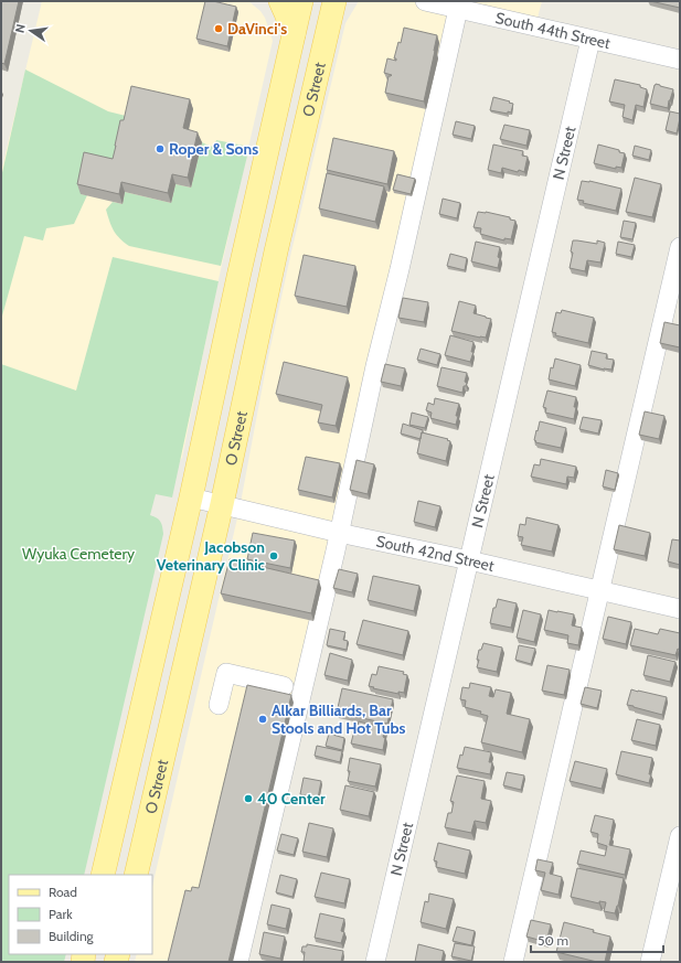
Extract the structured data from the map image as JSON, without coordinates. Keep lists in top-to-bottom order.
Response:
{
  "streets": {
    "main road": ["O Street"],
    "street": ["South 44th Street", "N Street", "South 42nd Street"]
  },
  "crossings": [
    ["South 44th Street", "N Street"],
    ["O Street", "South 42nd Street"],
    ["N Street", "South 42nd Street"]
  ],
  "parks": ["Wyuka Cemetery"],
  "places": [
    "DaVinci's",
    "Roper & Sons",
    "Jacobson Veterinary Clinic",
    "Alkar Billiards, Bar Stools and Hot Tubs",
    "40 Center"
  ],
  "legend": ["Road", "Park", "Building"],
  "scale_bar": "50 m",
  "north": "left"
}
